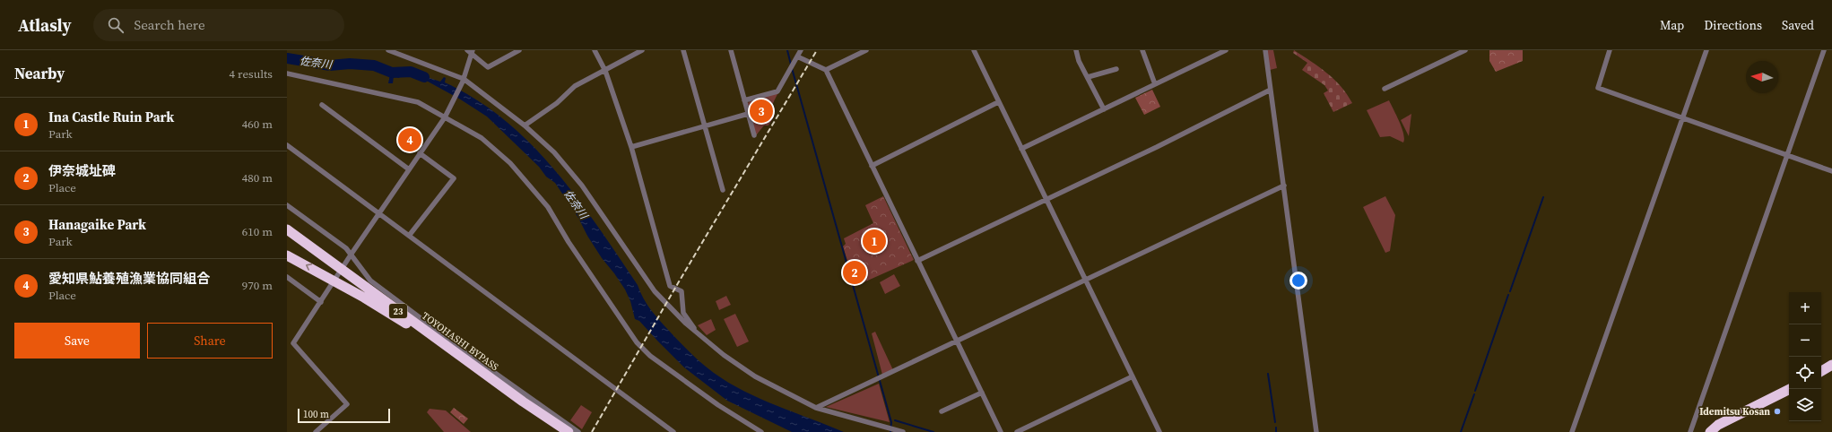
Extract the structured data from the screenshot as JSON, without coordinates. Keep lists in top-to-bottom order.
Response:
{
  "streets": {
    "highway": ["23", "TOYOHASHI BYPASS"]
  },
  "water": ["佐奈川"],
  "places": ["Idemitsu Kosan"],
  "scale_bar": "100 m",
  "north": "left",
  "page": {
    "header": "Atlasly",
    "search": "Search here",
    "nav": ["Map", "Directions", "Saved"],
    "heading": ["Nearby", "4 results"],
    "list": [
      {
        "mark": "1",
        "name": "Ina Castle Ruin Park",
        "note": "Park",
        "value": "460 m"
      },
      {
        "mark": "2",
        "name": "伊奈城址碑",
        "note": "Place",
        "value": "480 m"
      },
      {
        "mark": "3",
        "name": "Hanagaike Park",
        "note": "Park",
        "value": "610 m"
      },
      {
        "mark": "4",
        "name": "愛知県鮎養殖漁業協同組合",
        "note": "Place",
        "value": "970 m"
      }
    ],
    "pins": [
      "3",
      "4",
      "1",
      "2"
    ],
    "map_buttons": ["+", "−"],
    "buttons": ["Save", "Share"],
    "scale": "100 m"
  }
}
